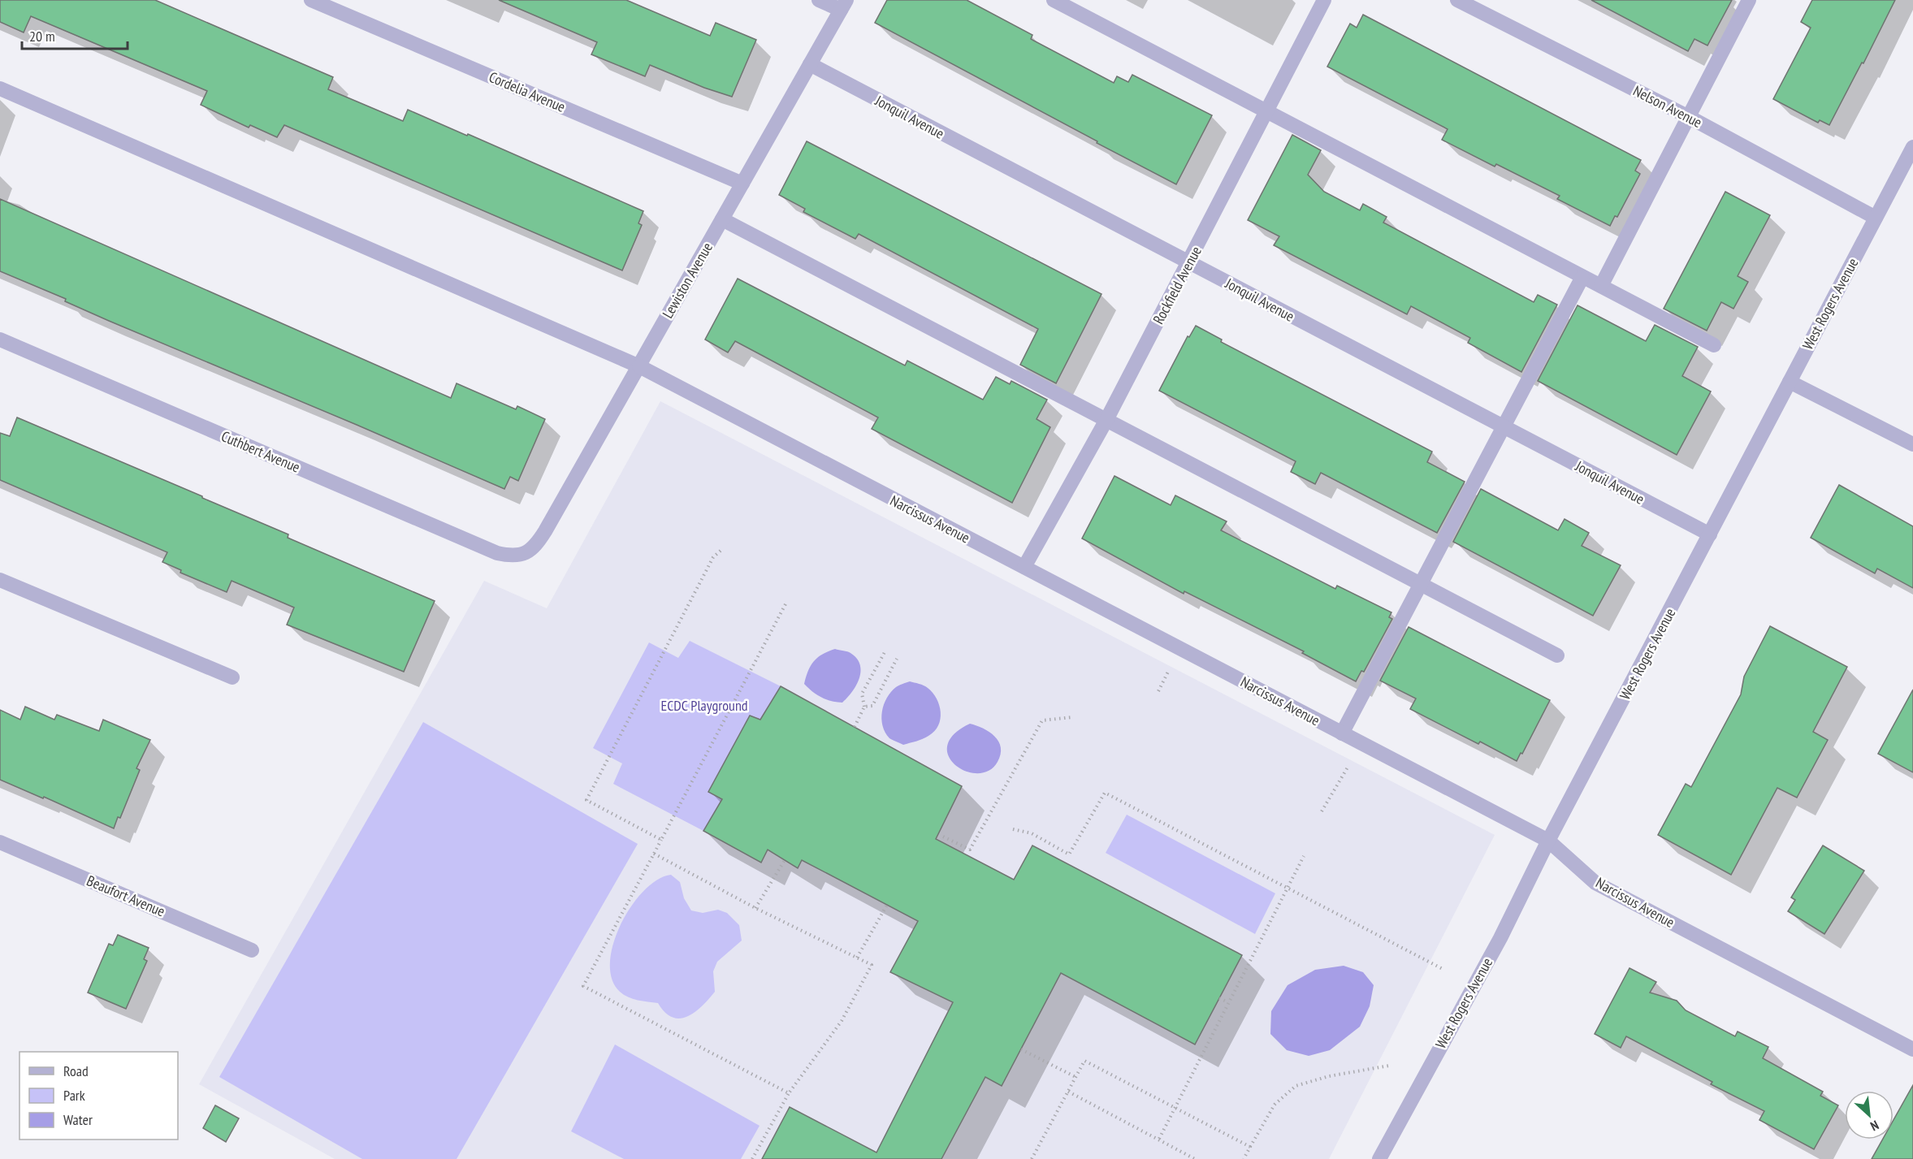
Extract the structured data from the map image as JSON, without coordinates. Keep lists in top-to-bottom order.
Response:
{
  "streets": {
    "street": [
      "Cordelia Avenue",
      "Nelson Avenue",
      "Jonquil Avenue",
      "Lewiston Avenue",
      "Rockfield Avenue",
      "West Rogers Avenue",
      "Cuthbert Avenue",
      "Narcissus Avenue",
      "Beaufort Avenue"
    ]
  },
  "crossings": [
    ["Cordelia Avenue", "Lewiston Avenue"],
    ["Nelson Avenue", "West Rogers Avenue"],
    ["Jonquil Avenue", "Lewiston Avenue"],
    ["Jonquil Avenue", "Rockfield Avenue"],
    ["Jonquil Avenue", "West Rogers Avenue"],
    ["Lewiston Avenue", "Cuthbert Avenue"],
    ["Lewiston Avenue", "Narcissus Avenue"],
    ["Rockfield Avenue", "Narcissus Avenue"],
    ["West Rogers Avenue", "Narcissus Avenue"]
  ],
  "parks": ["ECDC Playground"],
  "legend": ["Road", "Park", "Water"],
  "scale_bar": "20 m",
  "north": "bottom right"
}
